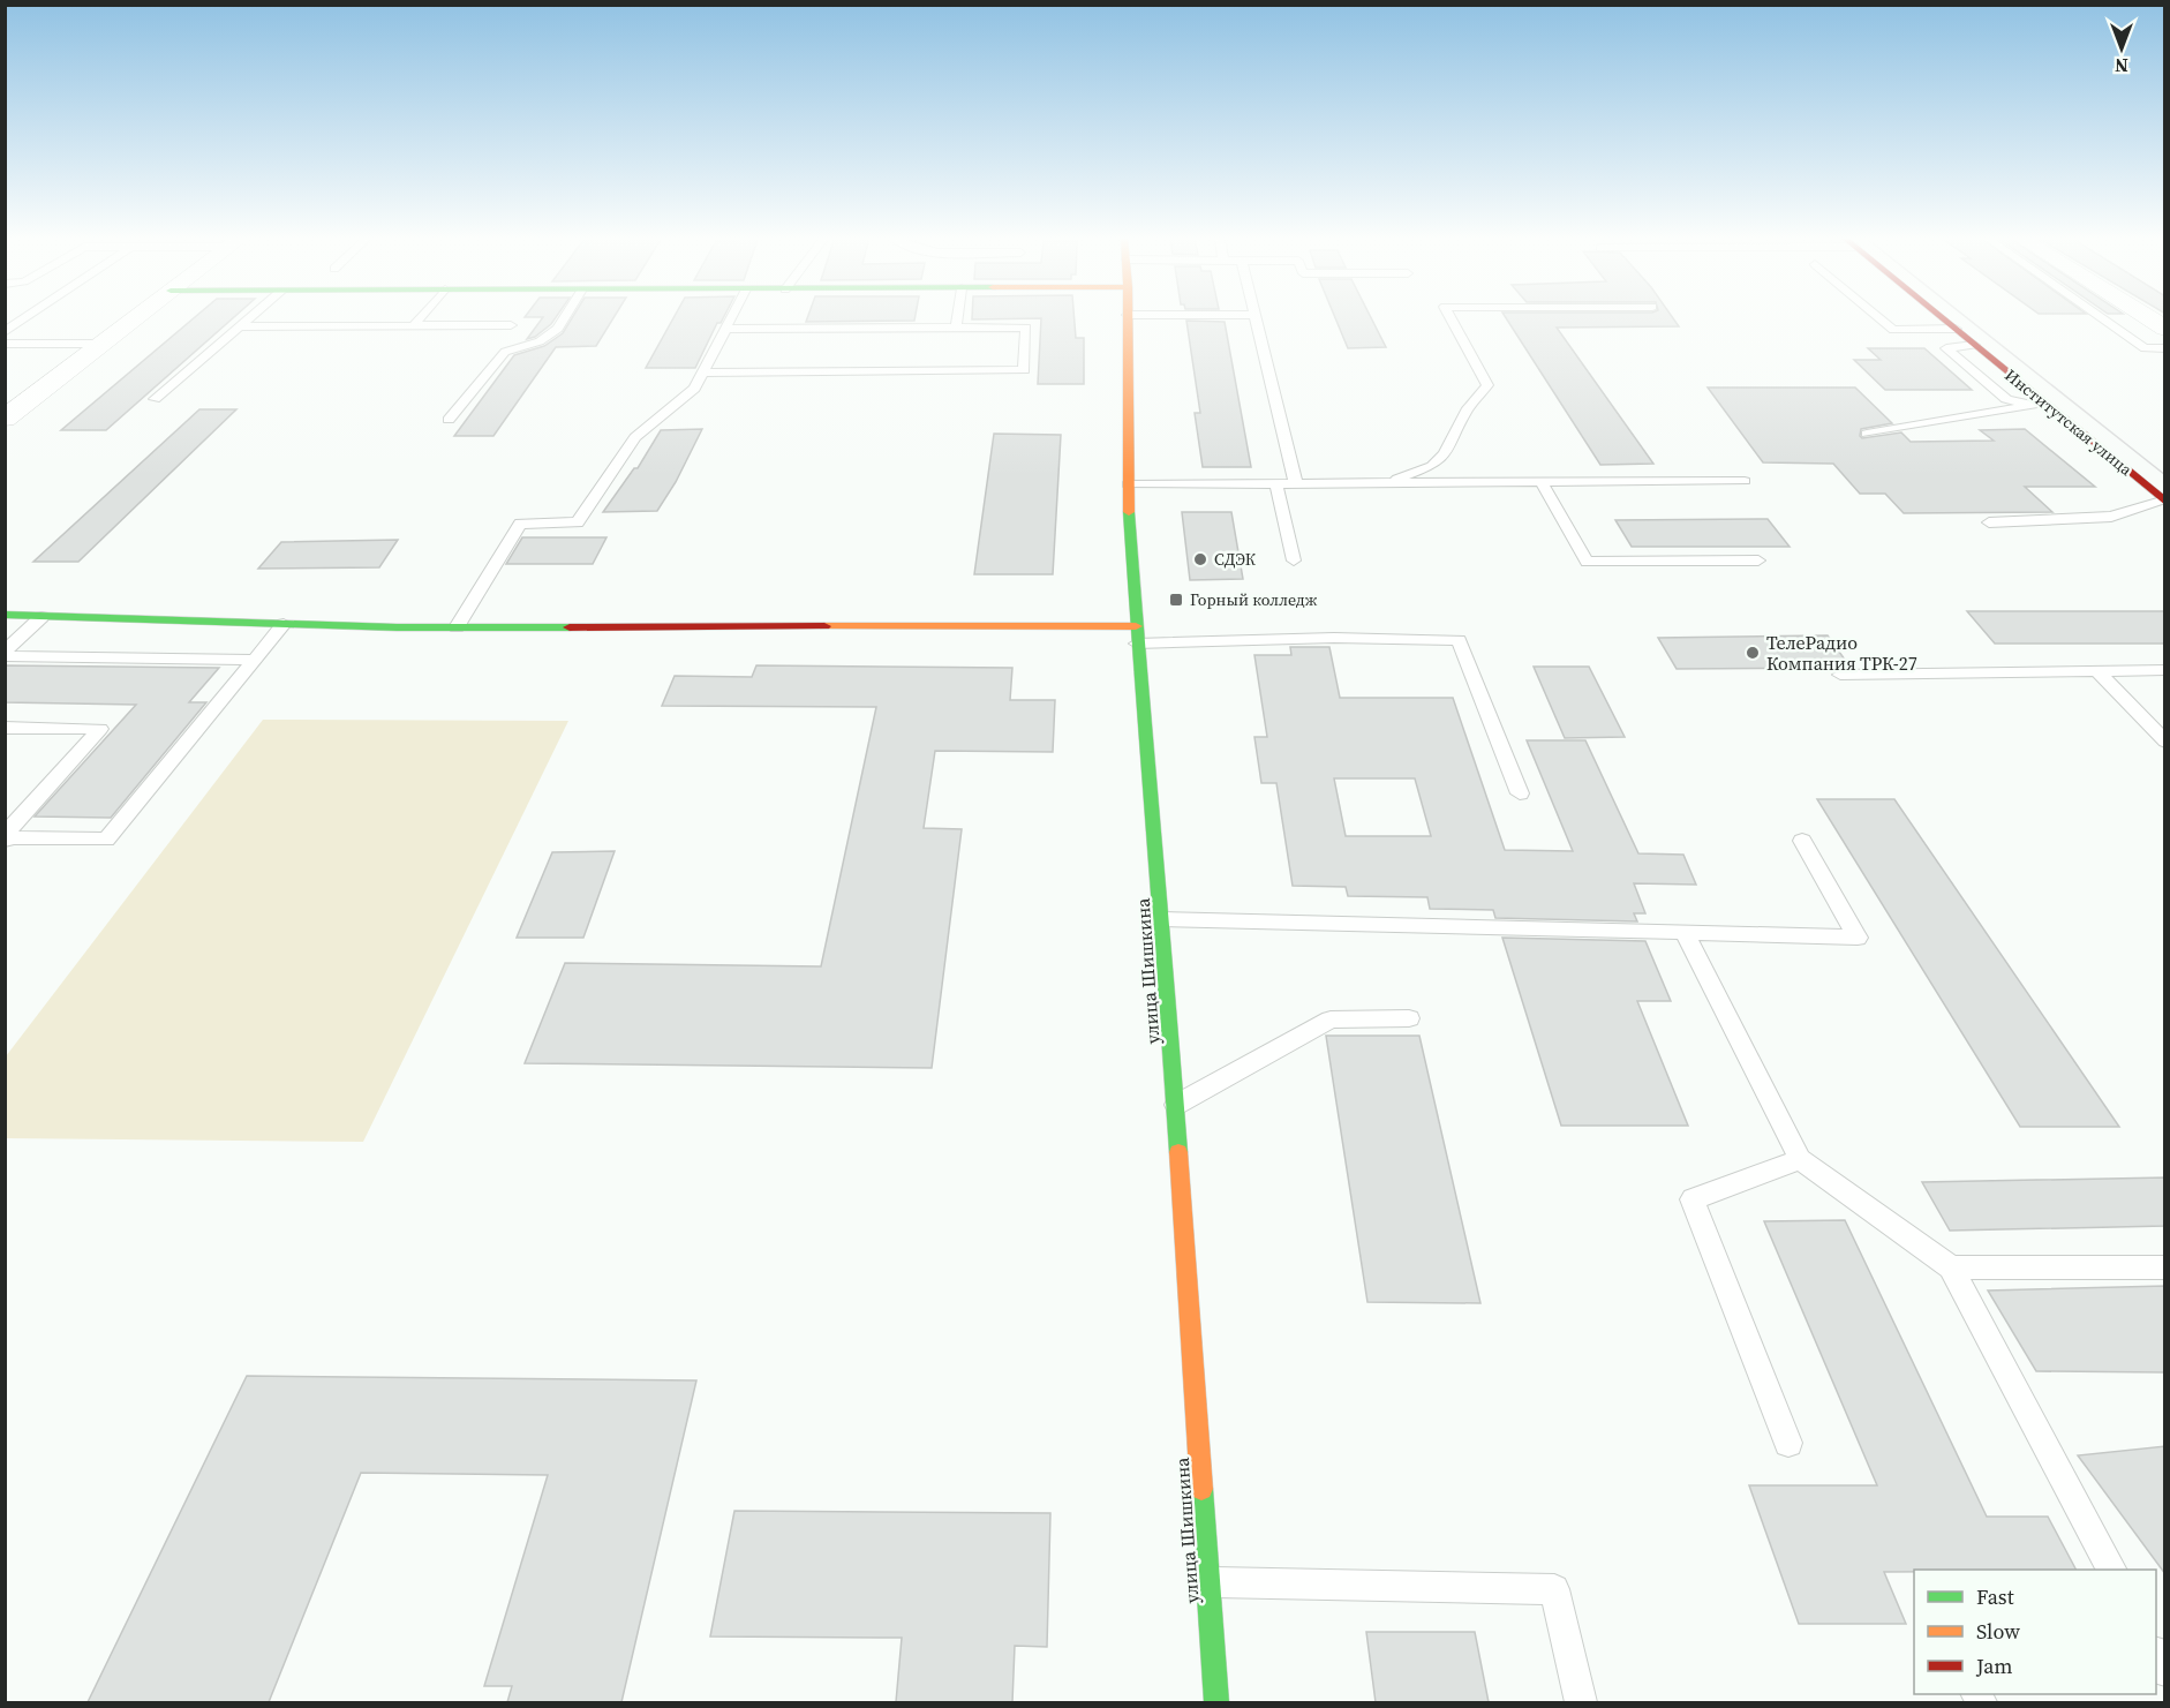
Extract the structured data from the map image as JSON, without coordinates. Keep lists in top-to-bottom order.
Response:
{
  "streets": {
    "main road": ["Институтская улица", "улица Шишкина"]
  },
  "places": {
    "other": ["СДЭК", "ТелеРадио Компания ТРК-27"],
    "transit": ["Горный колледж"]
  },
  "legend": ["Fast", "Slow", "Jam"],
  "north": "bottom"
}
